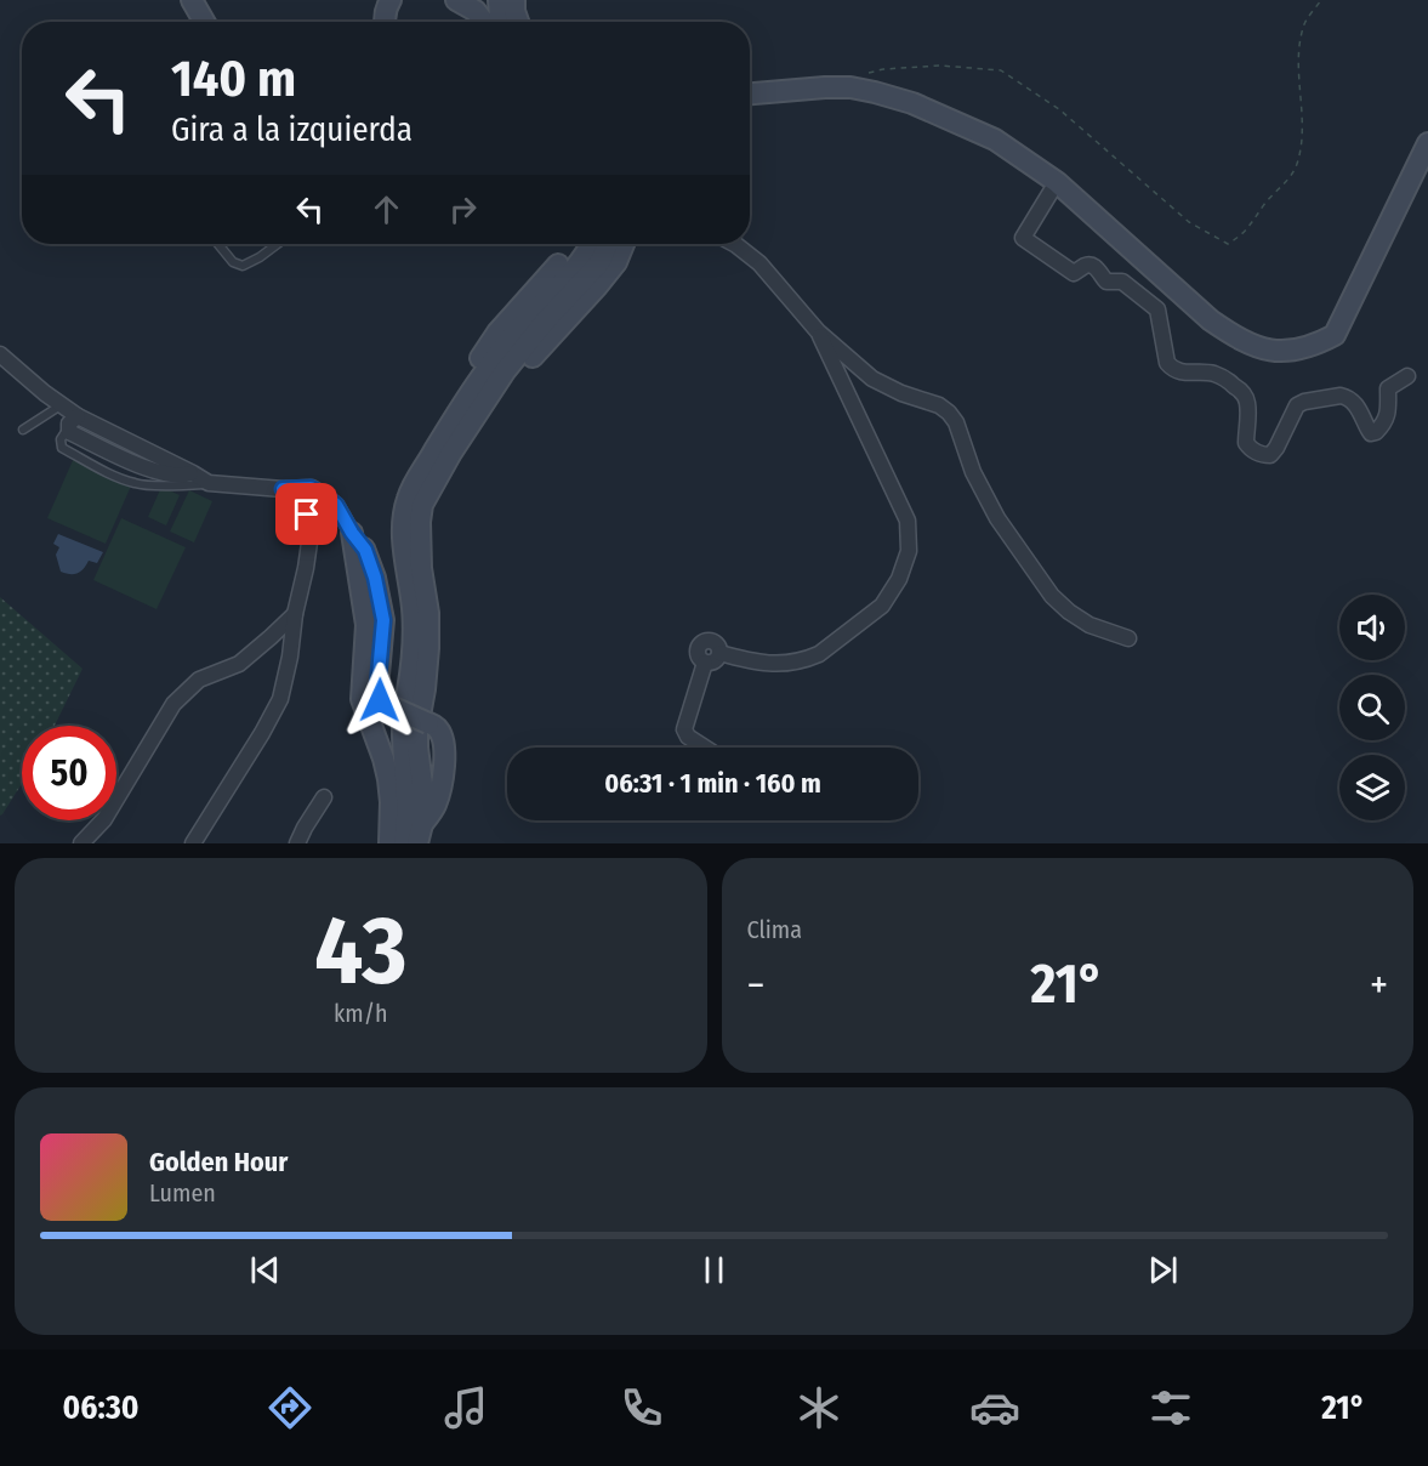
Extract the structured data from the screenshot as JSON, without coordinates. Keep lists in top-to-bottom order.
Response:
{
  "page": {
    "turn": ["140 m", "Gira a la izquierda"],
    "limit": "50",
    "trip": "06:31 · 1 min · 160 m",
    "tile": [
      ["43", "km/h"],
      "Clima"
    ],
    "heat": ["−", "21°", "+"],
    "song": ["Golden Hour", "Lumen"],
    "tabs": ["06:30", "21°"]
  }
}
